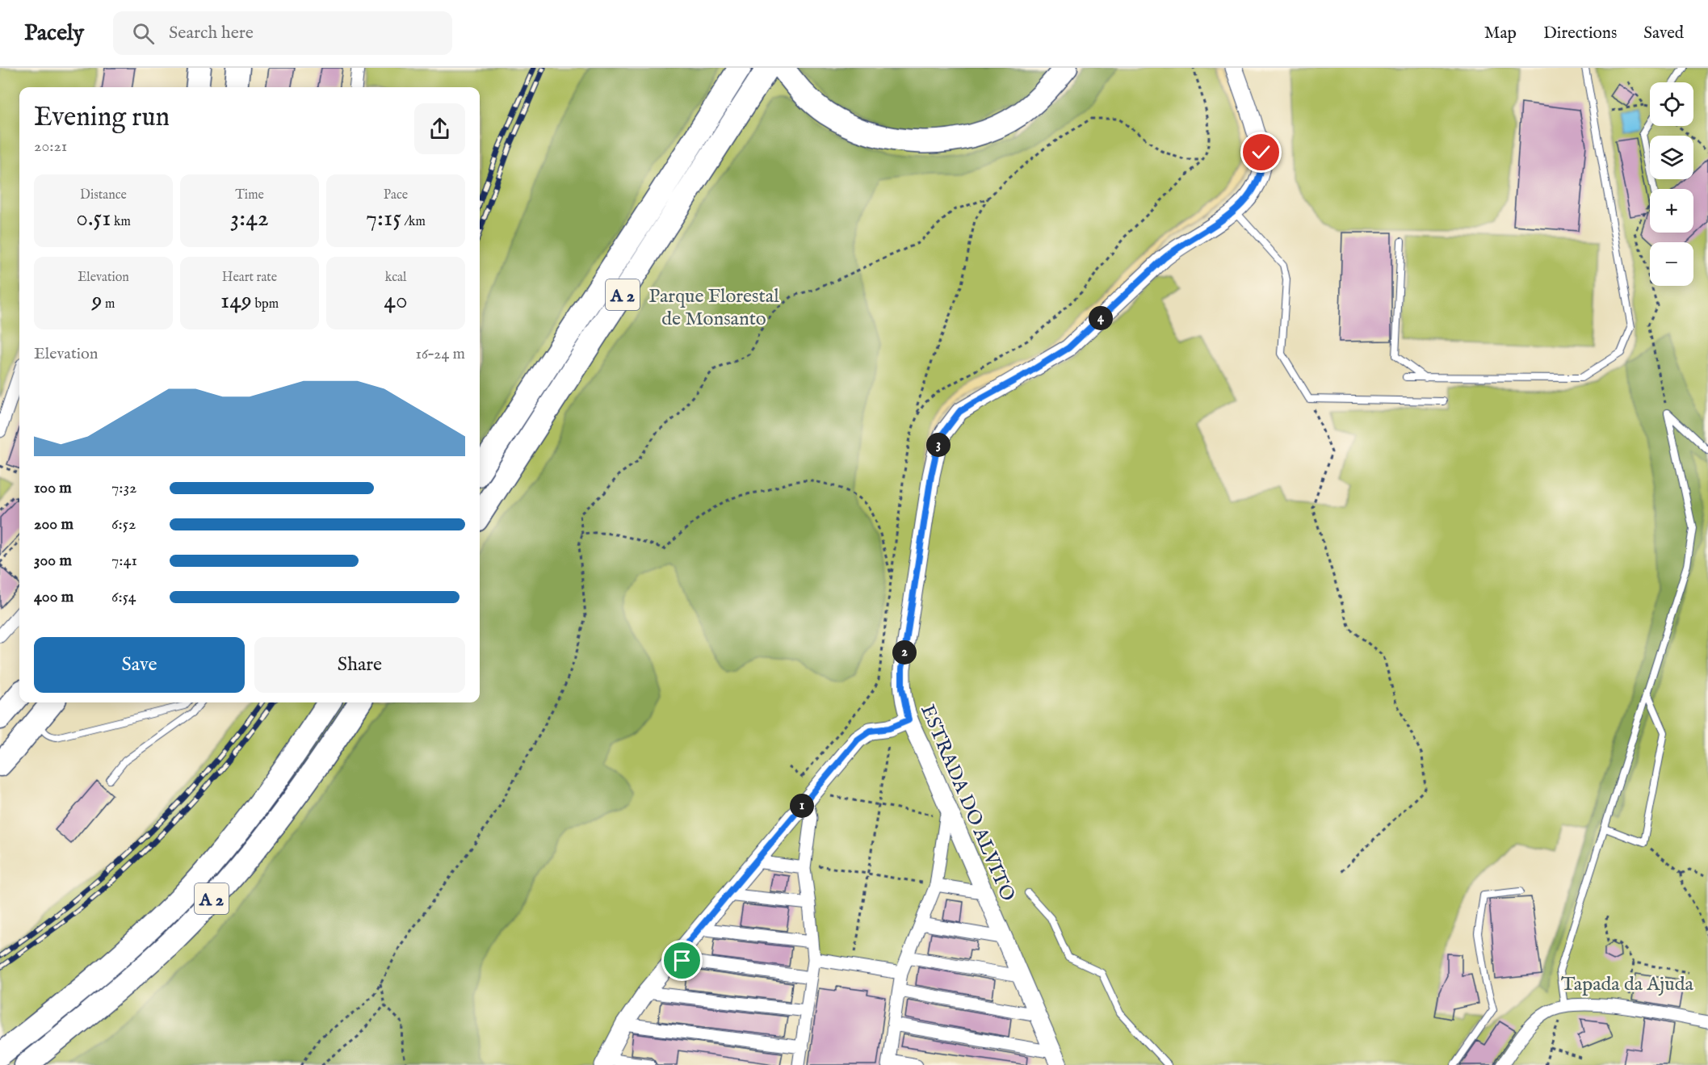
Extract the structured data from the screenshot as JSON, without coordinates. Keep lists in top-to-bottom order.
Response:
{
  "streets": {
    "highway": ["A 2"],
    "street": ["ESTRADA DO ALVITO"]
  },
  "parks": ["Parque Florestal de Monsanto", "Tapada da Ajuda"],
  "page": {
    "header": "Pacely",
    "search": "Search here",
    "nav": ["Map", "Directions", "Saved"],
    "map_buttons": ["+", "−"],
    "heading": ["Evening run", "20:21"],
    "stats": [
      ["Distance", "0.51 km"],
      ["Time", "3:42"],
      ["Pace", "7:15 /km"],
      ["Elevation", "9 m"],
      ["Heart rate", "149 bpm"],
      ["kcal", "40"]
    ],
    "pins": [
      "4",
      "3",
      "2",
      "1"
    ],
    "chart": ["Elevation", "16–24 m"],
    "list": [
      {
        "name": "100 m",
        "note": "7:32"
      },
      {
        "name": "200 m",
        "note": "6:52"
      },
      {
        "name": "300 m",
        "note": "7:41"
      },
      {
        "name": "400 m",
        "note": "6:54"
      }
    ],
    "buttons": ["Save", "Share"]
  }
}
